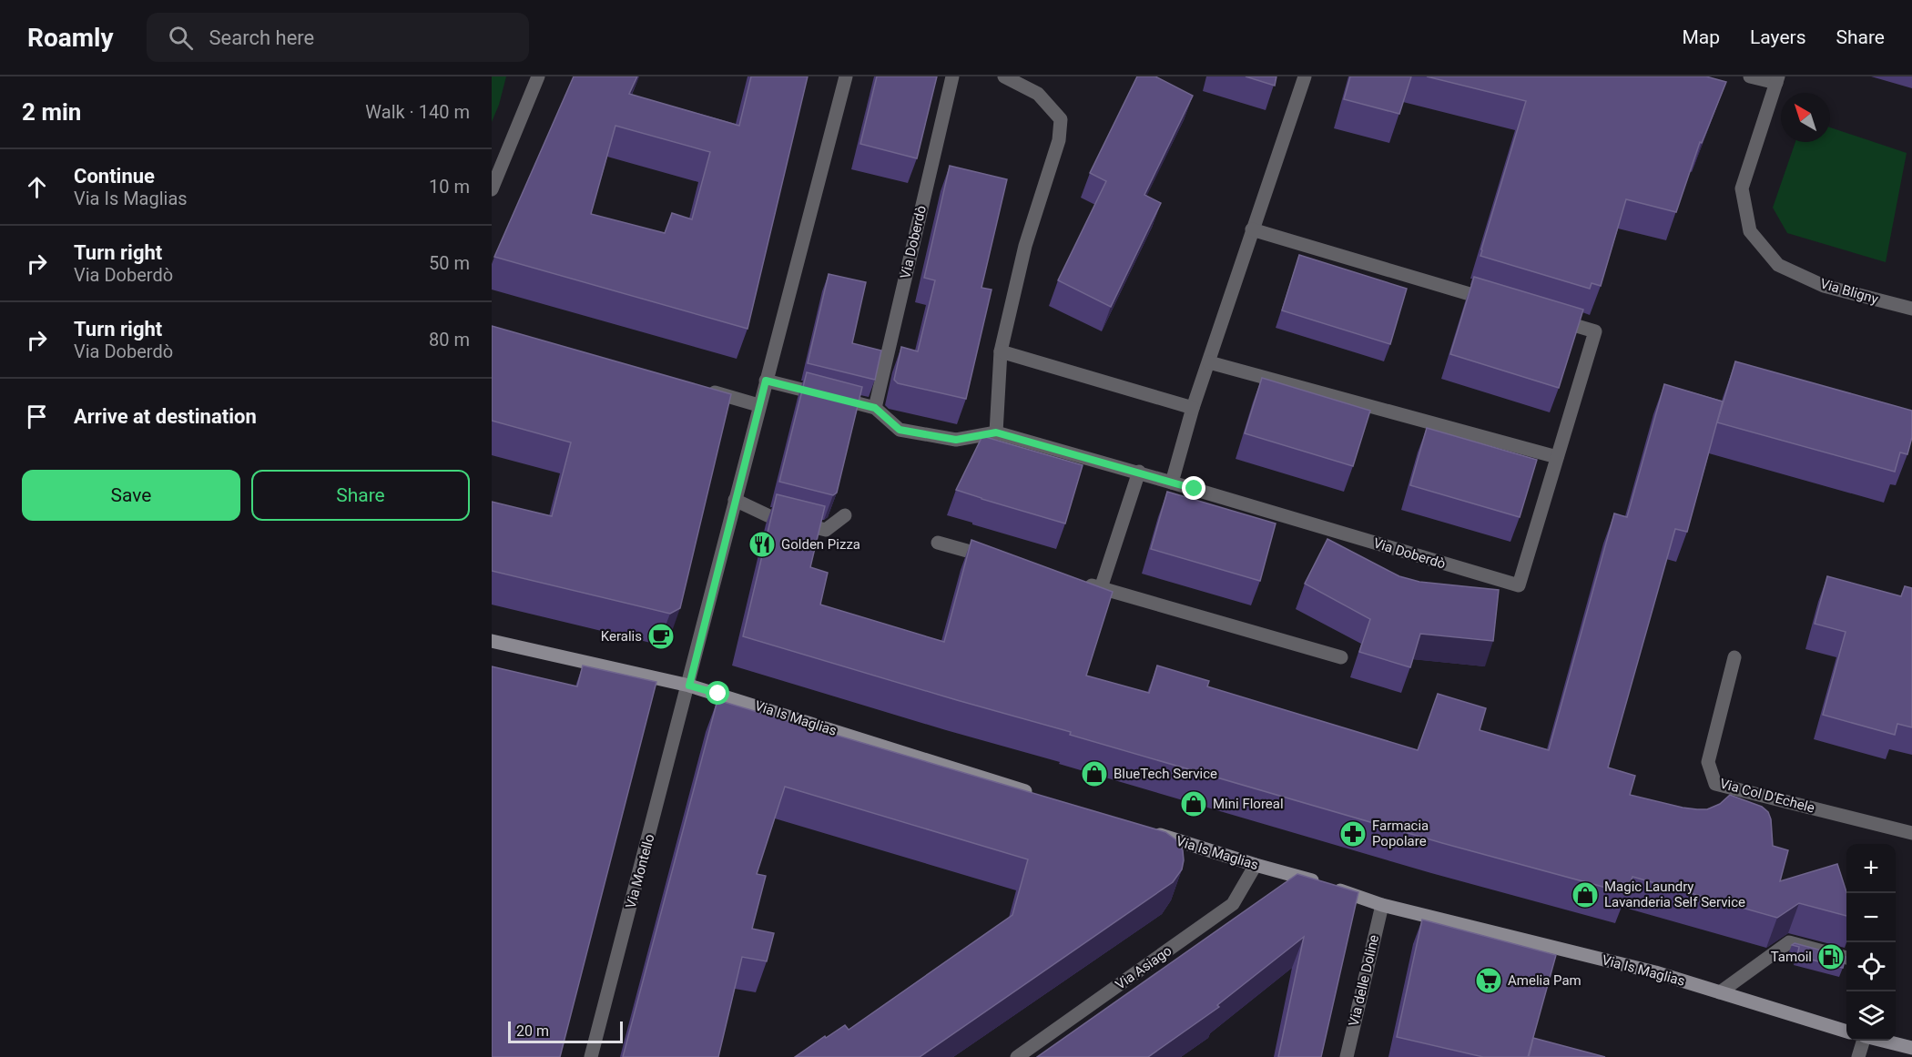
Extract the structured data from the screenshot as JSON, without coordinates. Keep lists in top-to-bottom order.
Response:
{
  "streets": {
    "street": [
      "Via Doberdò",
      "Via Bligny",
      "Via Is Maglias",
      "Via Col D'Echele",
      "Via Montello",
      "Via Asiago",
      "Via delle Doline"
    ]
  },
  "crossings": [
    ["Via Is Maglias", "Via Montello"],
    ["Via Is Maglias", "Via Asiago"],
    ["Via Is Maglias", "Via delle Doline"]
  ],
  "places": {
    "restaurant": ["Golden Pizza"],
    "cafe": ["Keralis"],
    "shop": ["BlueTech Service", "Mini Floreal", "Magic Laundry Lavanderia Self Service"],
    "pharmacy": ["Farmacia Popolare"],
    "fuel station": ["Tamoil"],
    "supermarket": ["Amelia Pam"]
  },
  "scale_bar": "20 m",
  "north": "top left",
  "page": {
    "header": "Roamly",
    "search": "Search here",
    "nav": ["Map", "Layers", "Share"],
    "heading": ["2 min", "Walk · 140 m"],
    "list": [
      ["Continue", "Via Is Maglias", "10 m"],
      ["Turn right", "Via Doberdò", "50 m"],
      ["Turn right", "Via Doberdò", "80 m"],
      "Arrive at destination"
    ],
    "buttons": ["Save", "Share"],
    "map_buttons": ["+", "−"],
    "scale": "20 m"
  }
}
